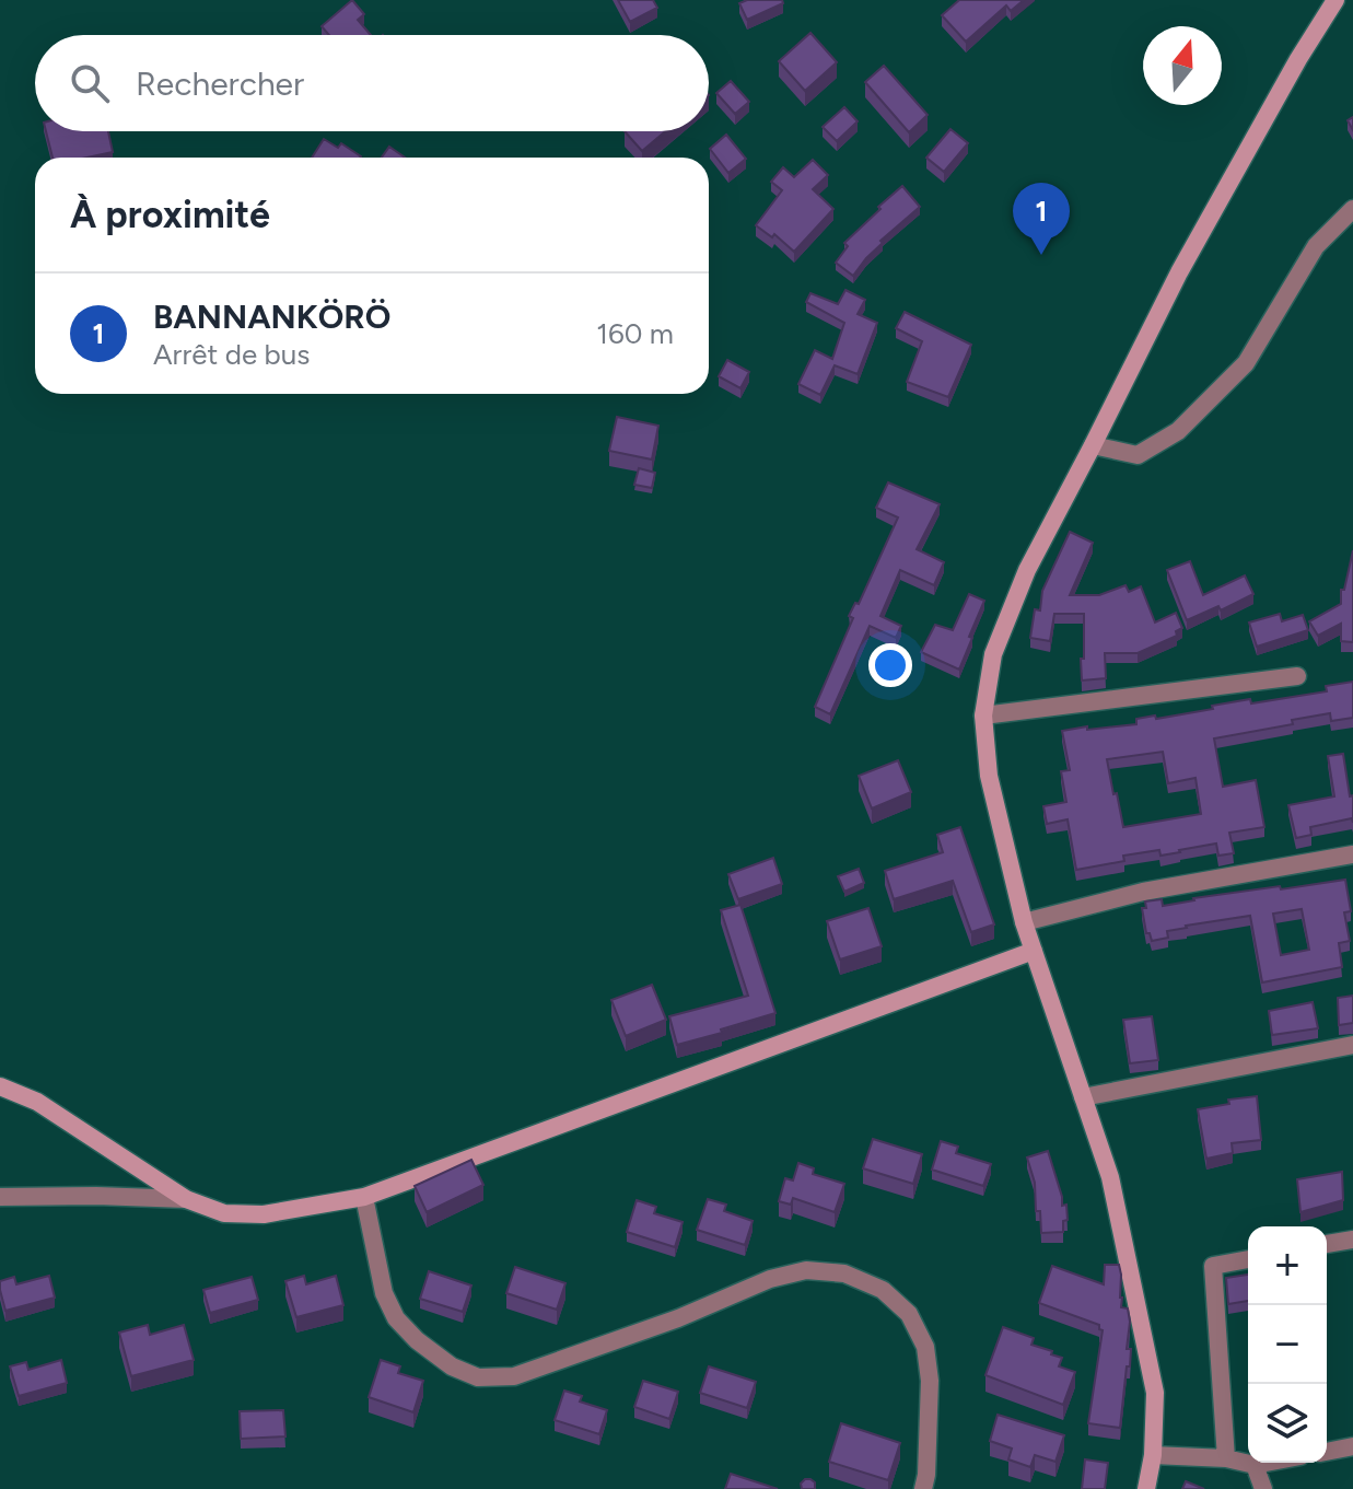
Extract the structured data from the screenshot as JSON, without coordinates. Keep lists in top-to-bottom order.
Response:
{
  "north": "top",
  "page": {
    "search": "Rechercher",
    "heading": "À proximité",
    "pins": "1",
    "list": [
      {
        "mark": "1",
        "name": "BANNANKÖRÖ",
        "note": "Arrêt de bus",
        "value": "160 m"
      }
    ],
    "map_buttons": ["+", "−"]
  }
}
